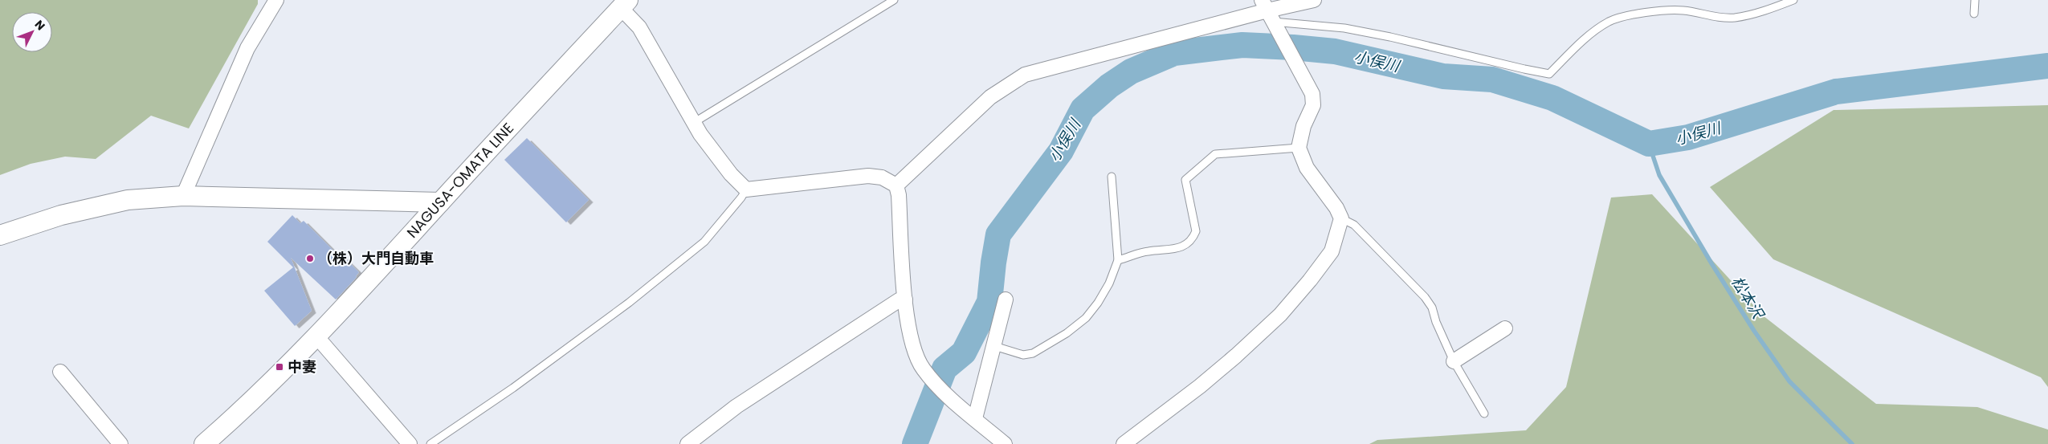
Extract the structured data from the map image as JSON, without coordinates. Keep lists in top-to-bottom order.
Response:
{
  "streets": {
    "main road": ["NAGUSA-OMATA LINE"]
  },
  "water": ["小俣川", "松本沢"],
  "places": {
    "other": ["（株）大門自動車"],
    "transit": ["中妻"]
  },
  "north": "top right"
}
